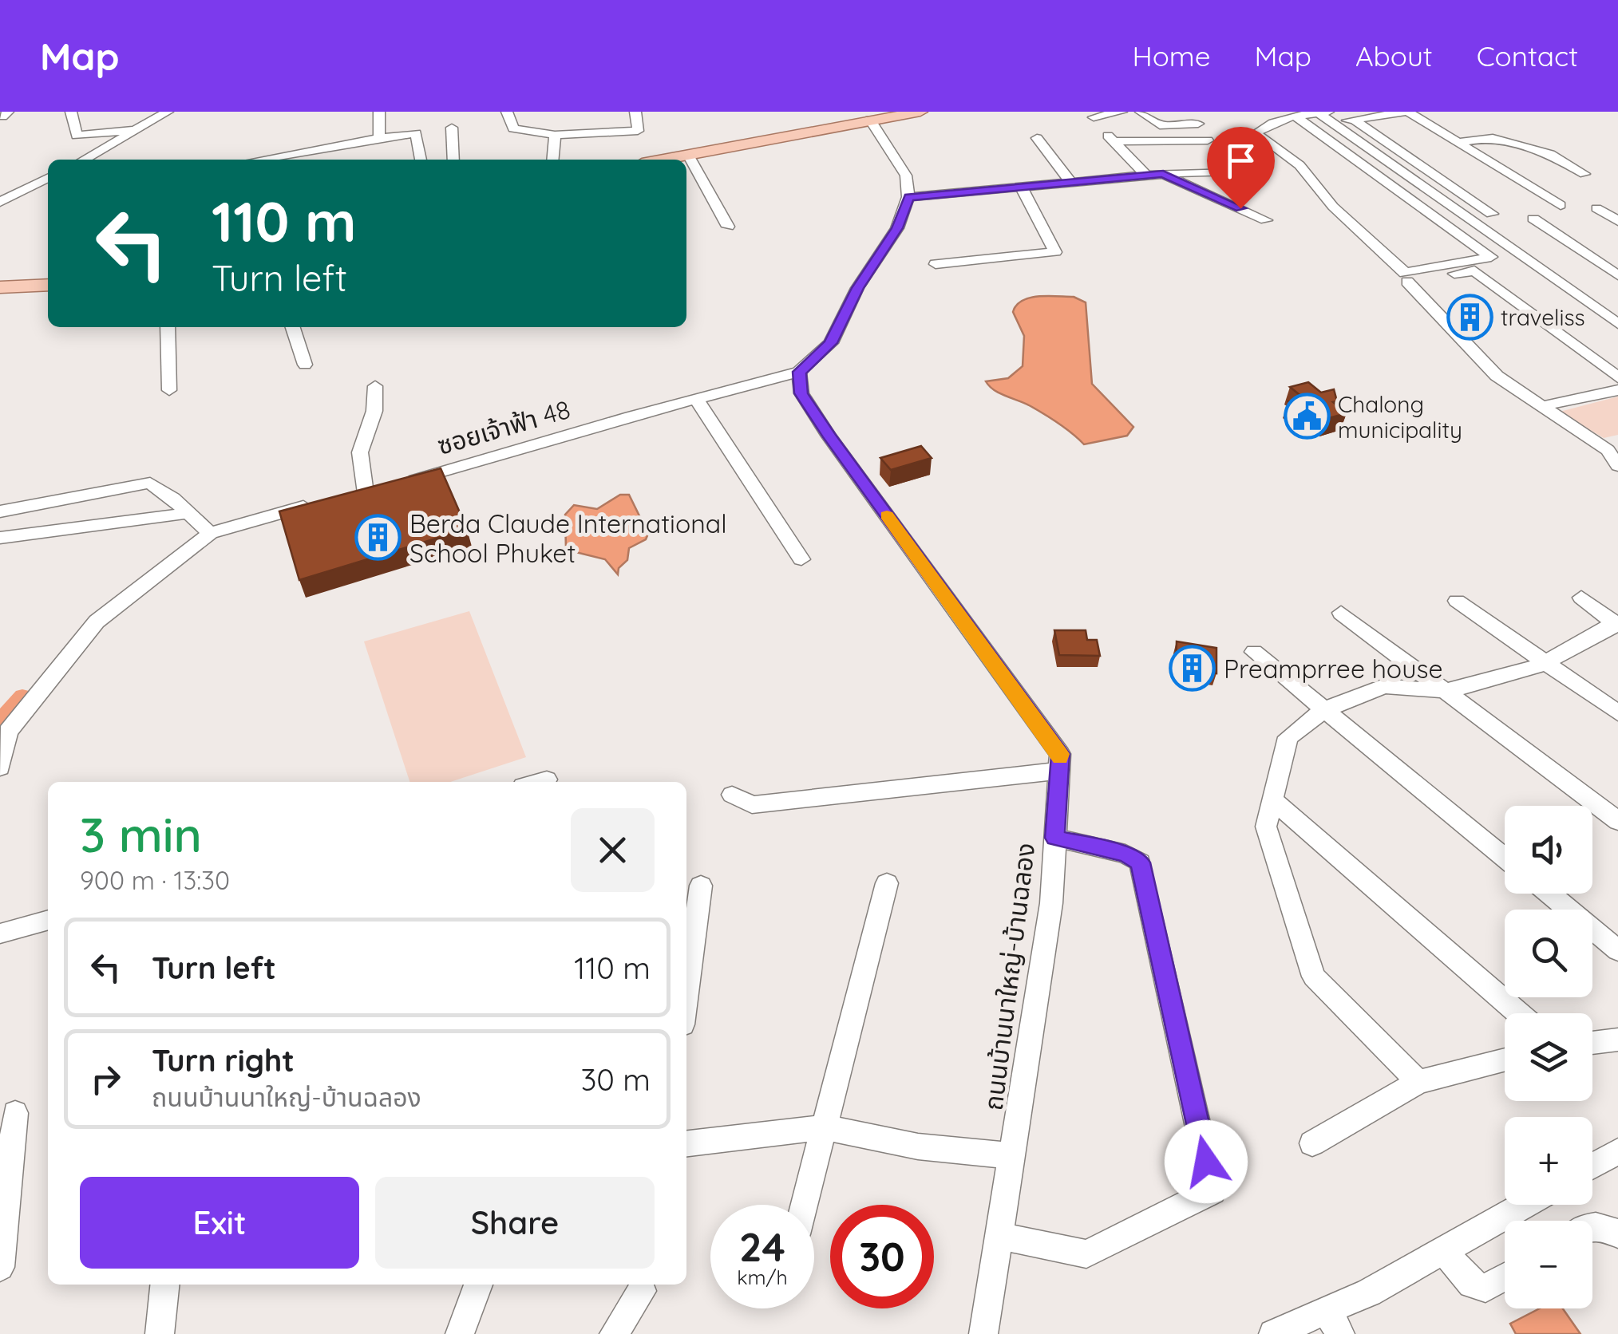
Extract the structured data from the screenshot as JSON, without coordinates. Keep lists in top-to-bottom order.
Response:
{
  "streets": {
    "street": ["ซอยเจ้าฟ้า 48", "ถนนบ้านนาใหญ่-บ้านฉลอง"]
  },
  "crossings": [
    ["ซอยเจ้าฟ้า 48", "ถนนบ้านนาใหญ่-บ้านฉลอง"]
  ],
  "places": {
    "building": ["traveliss", "Berda Claude International School Phuket", "Preamprree house"],
    "public building": ["Chalong municipality"]
  },
  "page": {
    "header": "Map",
    "nav": [
      "Home",
      "Map",
      "About",
      "Contact"
    ],
    "turn": ["110 m", "Turn left"],
    "heading": ["3 min", "900 m · 13:30"],
    "map_buttons": ["+", "−"],
    "list": [
      {
        "name": "Turn left",
        "value": "110 m"
      },
      {
        "name": "Turn right",
        "note": "ถนนบ้านนาใหญ่-บ้านฉลอง",
        "value": "30 m"
      }
    ],
    "buttons": ["Exit", "Share"],
    "speed": "24 km/h",
    "limit": "30"
  }
}
